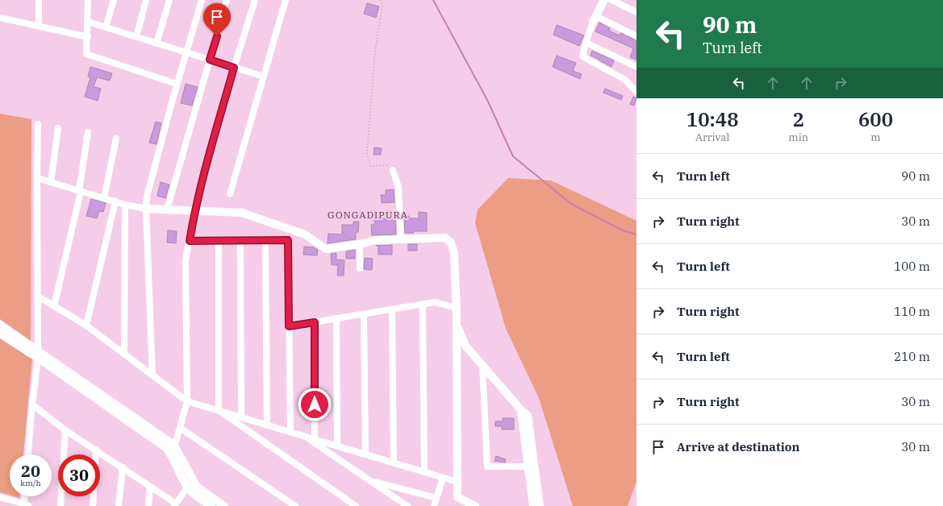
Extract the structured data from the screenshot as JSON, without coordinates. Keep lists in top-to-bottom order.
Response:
{
  "districts": ["GONGADIPURA"],
  "page": {
    "turn": ["90 m", "Turn left"],
    "eta": [
      "10:48",
      "Arrival",
      "2",
      "min",
      "600",
      "m"
    ],
    "list": [
      {
        "name": "Turn left",
        "value": "90 m"
      },
      {
        "name": "Turn right",
        "value": "30 m"
      },
      {
        "name": "Turn left",
        "value": "100 m"
      },
      {
        "name": "Turn right",
        "value": "110 m"
      },
      {
        "name": "Turn left",
        "value": "210 m"
      },
      {
        "name": "Turn right",
        "value": "30 m"
      },
      {
        "name": "Arrive at destination",
        "value": "30 m"
      }
    ],
    "speed": "20 km/h",
    "limit": "30"
  }
}
